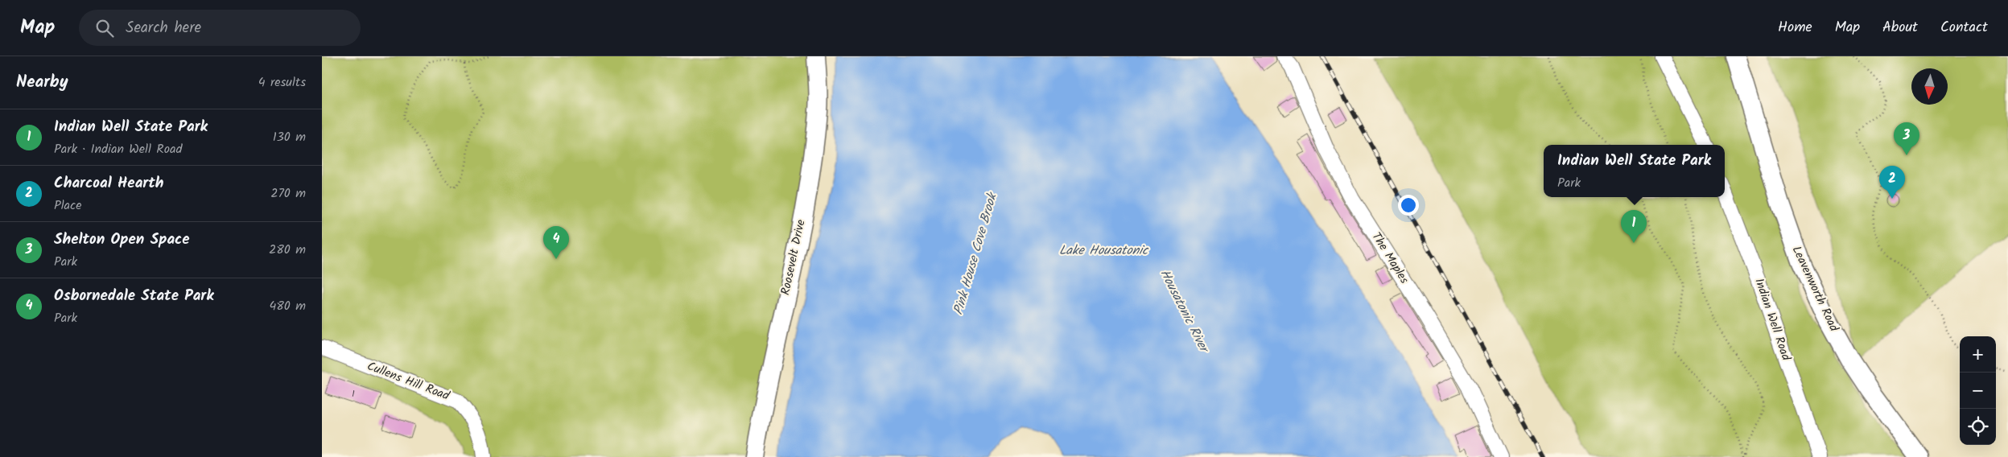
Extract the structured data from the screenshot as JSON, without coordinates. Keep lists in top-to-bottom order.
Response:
{
  "streets": {
    "main road": ["Roosevelt Drive", "Leavenworth Road"],
    "street": ["The Maples", "Indian Well Road", "Cullens Hill Road"]
  },
  "water": ["Lake Housatonic", "Pink House Cove Brook", "Housatonic River"],
  "house_numbers": ["1"],
  "north": "bottom",
  "page": {
    "header": "Map",
    "search": "Search here",
    "nav": [
      "Home",
      "Map",
      "About",
      "Contact"
    ],
    "heading": ["Nearby", "4 results"],
    "list": [
      {
        "mark": "1",
        "name": "Indian Well State Park",
        "note": "Park · Indian Well Road",
        "value": "130 m"
      },
      {
        "mark": "2",
        "name": "Charcoal Hearth",
        "note": "Place",
        "value": "270 m"
      },
      {
        "mark": "3",
        "name": "Shelton Open Space",
        "note": "Park",
        "value": "280 m"
      },
      {
        "mark": "4",
        "name": "Osbornedale State Park",
        "note": "Park",
        "value": "480 m"
      }
    ],
    "pins": [
      "3",
      "2",
      "1",
      "4"
    ],
    "popup": ["Indian Well State Park", "Park"],
    "map_buttons": ["+", "−"]
  }
}
